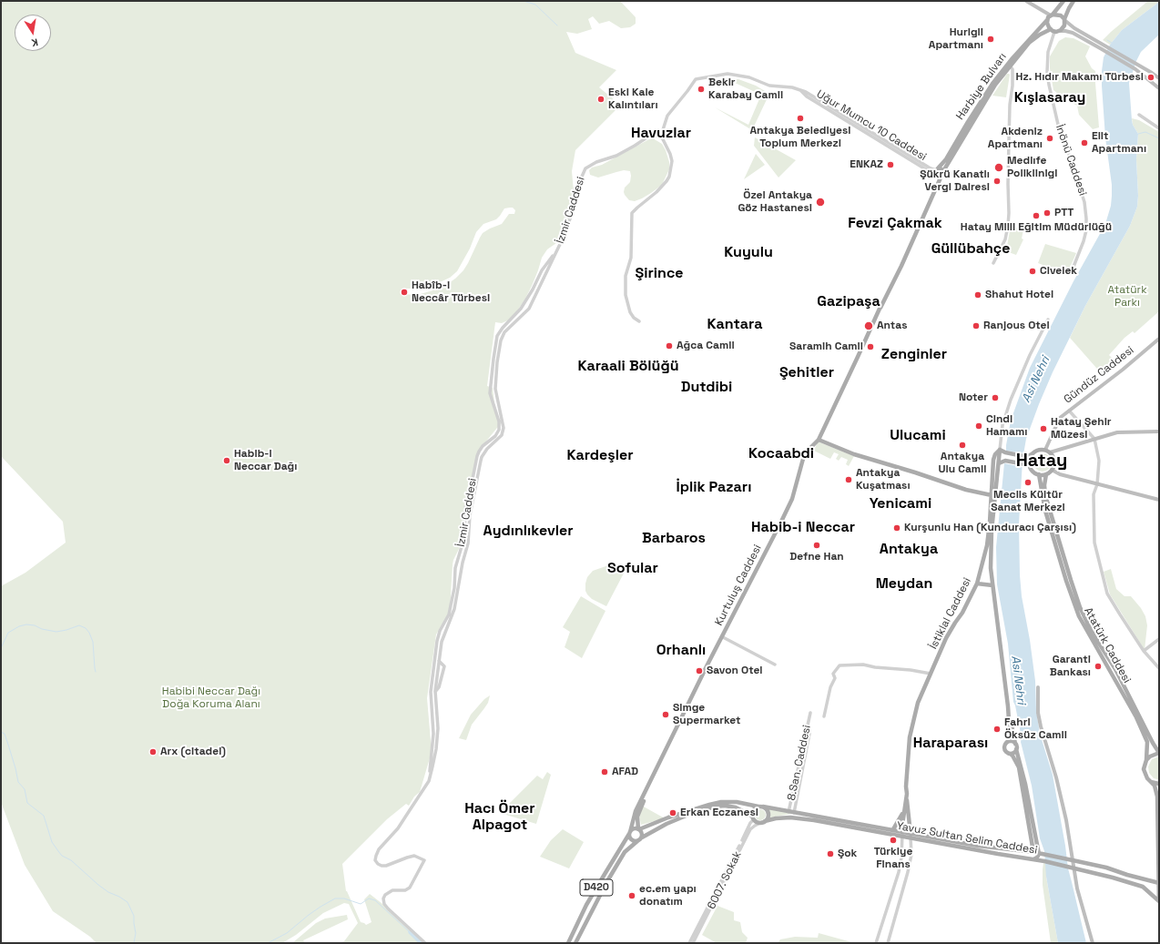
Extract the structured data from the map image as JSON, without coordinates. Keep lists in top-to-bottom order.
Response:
{
  "streets": {
    "main road": [
      "Harbiye Bulvarı",
      "Uğur Mumcu 10 Caddesi",
      "Gündüz Caddesi",
      "Kurtuluş Caddesi",
      "İstiklal Caddesi",
      "Atatürk Caddesi",
      "Yavuz Sultan Selim Caddesi",
      "D420"
    ],
    "street": [
      "İnönü Caddesi",
      "İzmir Caddesi",
      "8.San. Caddesi",
      "6007. Sokak"
    ]
  },
  "crossings": [
    ["Harbiye Bulvarı", "Uğur Mumcu 10 Caddesi"],
    ["Harbiye Bulvarı", "İnönü Caddesi"],
    ["Harbiye Bulvarı", "Kurtuluş Caddesi"],
    ["Uğur Mumcu 10 Caddesi", "İzmir Caddesi"],
    ["Uğur Mumcu 10 Caddesi", "Kurtuluş Caddesi"],
    ["Gündüz Caddesi", "Atatürk Caddesi"],
    ["İstiklal Caddesi", "Yavuz Sultan Selim Caddesi"],
    ["Atatürk Caddesi", "Yavuz Sultan Selim Caddesi"],
    ["8.San. Caddesi", "Yavuz Sultan Selim Caddesi"],
    ["Yavuz Sultan Selim Caddesi", "6007. Sokak"],
    ["Yavuz Sultan Selim Caddesi", "D420"]
  ],
  "districts": [
    "Kışlasaray",
    "Havuzlar",
    "Fevzi Çakmak",
    "Güllübahçe",
    "Kuyulu",
    "Şirince",
    "Gazipaşa",
    "Kantara",
    "Zenginler",
    "Karaali Bölüğü",
    "Şehitler",
    "Dutdibi",
    "Ulucami",
    "Kocaabdi",
    "Kardeşler",
    "Hatay",
    "İplik Pazarı",
    "Yenicami",
    "Habib-i Neccar",
    "Aydınlıkevler",
    "Barbaros",
    "Antakya",
    "Sofular",
    "Meydan",
    "Orhanlı",
    "Haraparası",
    "Hacı Ömer Alpagot"
  ],
  "water": ["Asi Nehri"],
  "parks": ["Atatürk Parkı", "Habibi Neccar Dağı Doğa Koruma Alanı"],
  "places": [
    "Hurigil Apartmanı",
    "Hz. Hıdır Makamı Türbesi",
    "Bekir Karabay Camii",
    "Eski Kale Kalıntıları",
    "Antakya Belediyesi Toplum Merkezi",
    "Akdeniz Apartmanı",
    "Elit Apartmanı",
    "ENKAZ",
    "Medlıfe Poliklinigi",
    "Şükrü Kanatlı Vergi Dairesi",
    "Özel Antakya Göz Hastanesi",
    "PTT",
    "Hatay Milli Eğitim Müdürlüğü",
    "Civelek",
    "Habîb-i Neccâr Türbesi",
    "Shahut Hotel",
    "Antas",
    "Ranjous Otel",
    "Ağca Camii",
    "Saramih Camii",
    "Noter",
    "Cindi Hamamı",
    "Hatay Şehir Müzesi",
    "Antakya Ulu Camii",
    "Habib-i Neccar Dağı",
    "Antakya Kuşatması",
    "Meclis Kültür Sanat Merkezi",
    "Kurşunlu Han (Kunduracı Çarşısı)",
    "Defne Han",
    "Garanti Bankası",
    "Savon Otel",
    "Simge Supermarket",
    "Fahri Öksüz Camii",
    "Arx (citadel)",
    "AFAD",
    "Erkan Eczanesi",
    "Türkiye Finans",
    "Şok",
    "ec.em yapı donatım"
  ],
  "north": "bottom"
}
